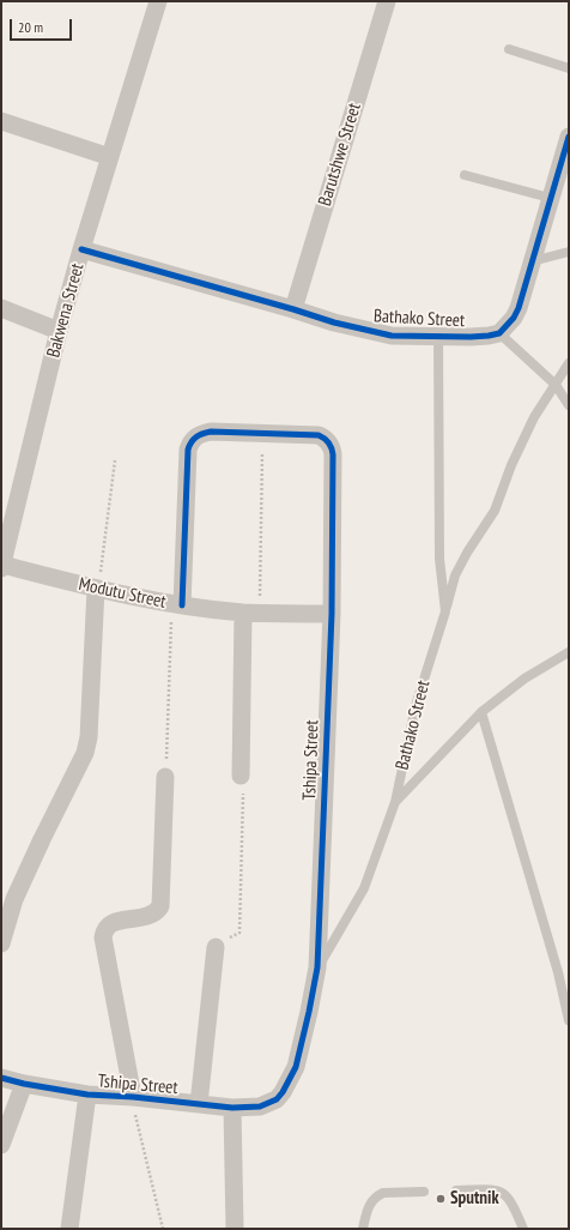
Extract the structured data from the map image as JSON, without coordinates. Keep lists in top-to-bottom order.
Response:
{
  "streets": {
    "street": [
      "Barutshwe Street",
      "Bakwena Street",
      "Bathako Street",
      "Modutu Street",
      "Tshipa Street"
    ]
  },
  "crossings": [
    ["Barutshwe Street", "Bathako Street"],
    ["Bakwena Street", "Bathako Street"],
    ["Bakwena Street", "Modutu Street"],
    ["Bathako Street", "Tshipa Street"],
    ["Modutu Street", "Tshipa Street"]
  ],
  "places": ["Sputnik"],
  "scale_bar": "20 m"
}
